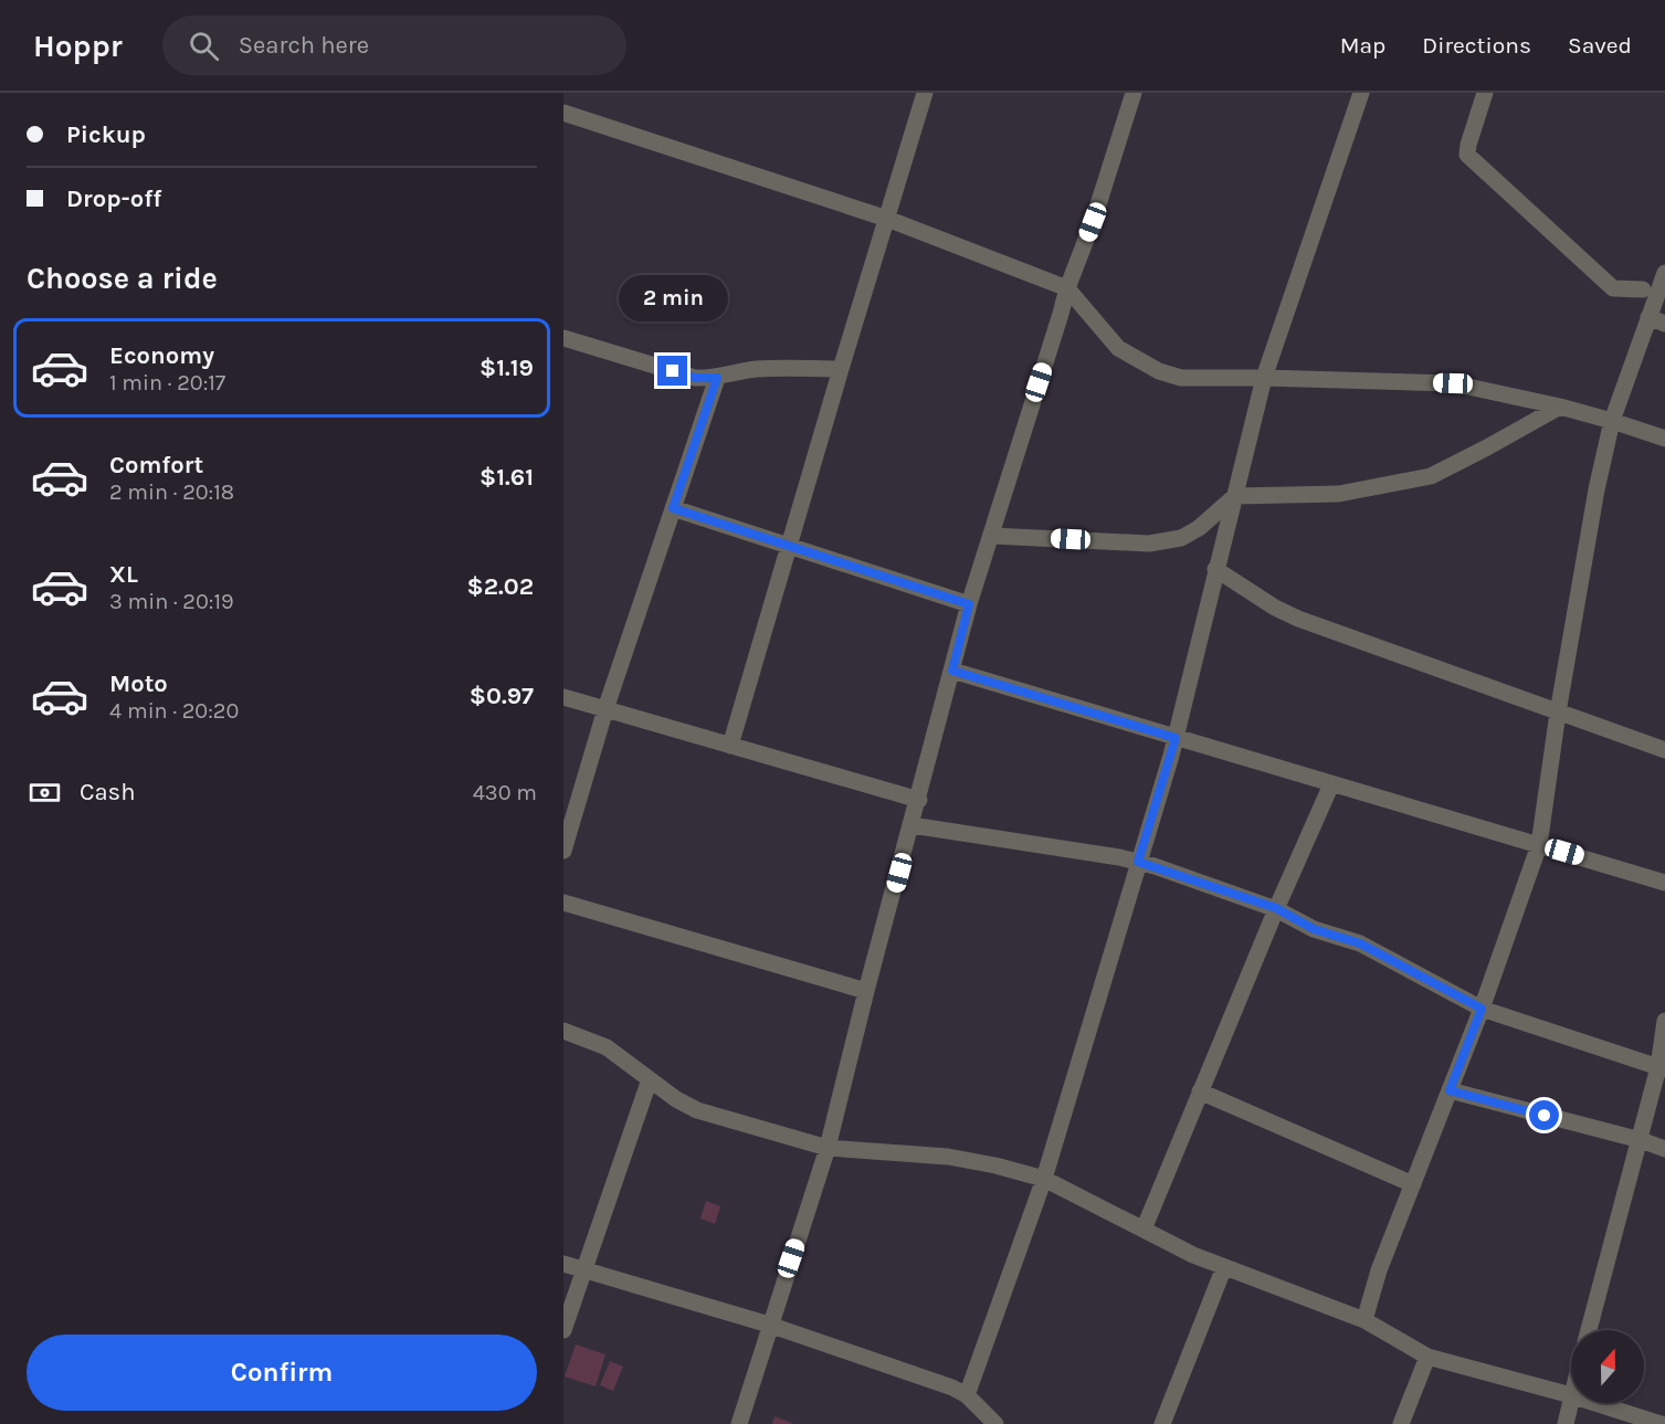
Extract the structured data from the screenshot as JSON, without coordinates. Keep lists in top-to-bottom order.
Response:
{
  "north": "top",
  "page": {
    "header": "Hoppr",
    "search": "Search here",
    "nav": ["Map", "Directions", "Saved"],
    "banner": ["Pickup", "Drop-off"],
    "heading": "Choose a ride",
    "bubble": "2 min",
    "list": [
      {
        "name": "Economy",
        "note": "1 min · 20:17",
        "value": "$1.19"
      },
      {
        "name": "Comfort",
        "note": "2 min · 20:18",
        "value": "$1.61"
      },
      {
        "name": "XL",
        "note": "3 min · 20:19",
        "value": "$2.02"
      },
      {
        "name": "Moto",
        "note": "4 min · 20:20",
        "value": "$0.97"
      }
    ],
    "pay": ["Cash", "430 m"],
    "buttons": "Confirm"
  }
}
